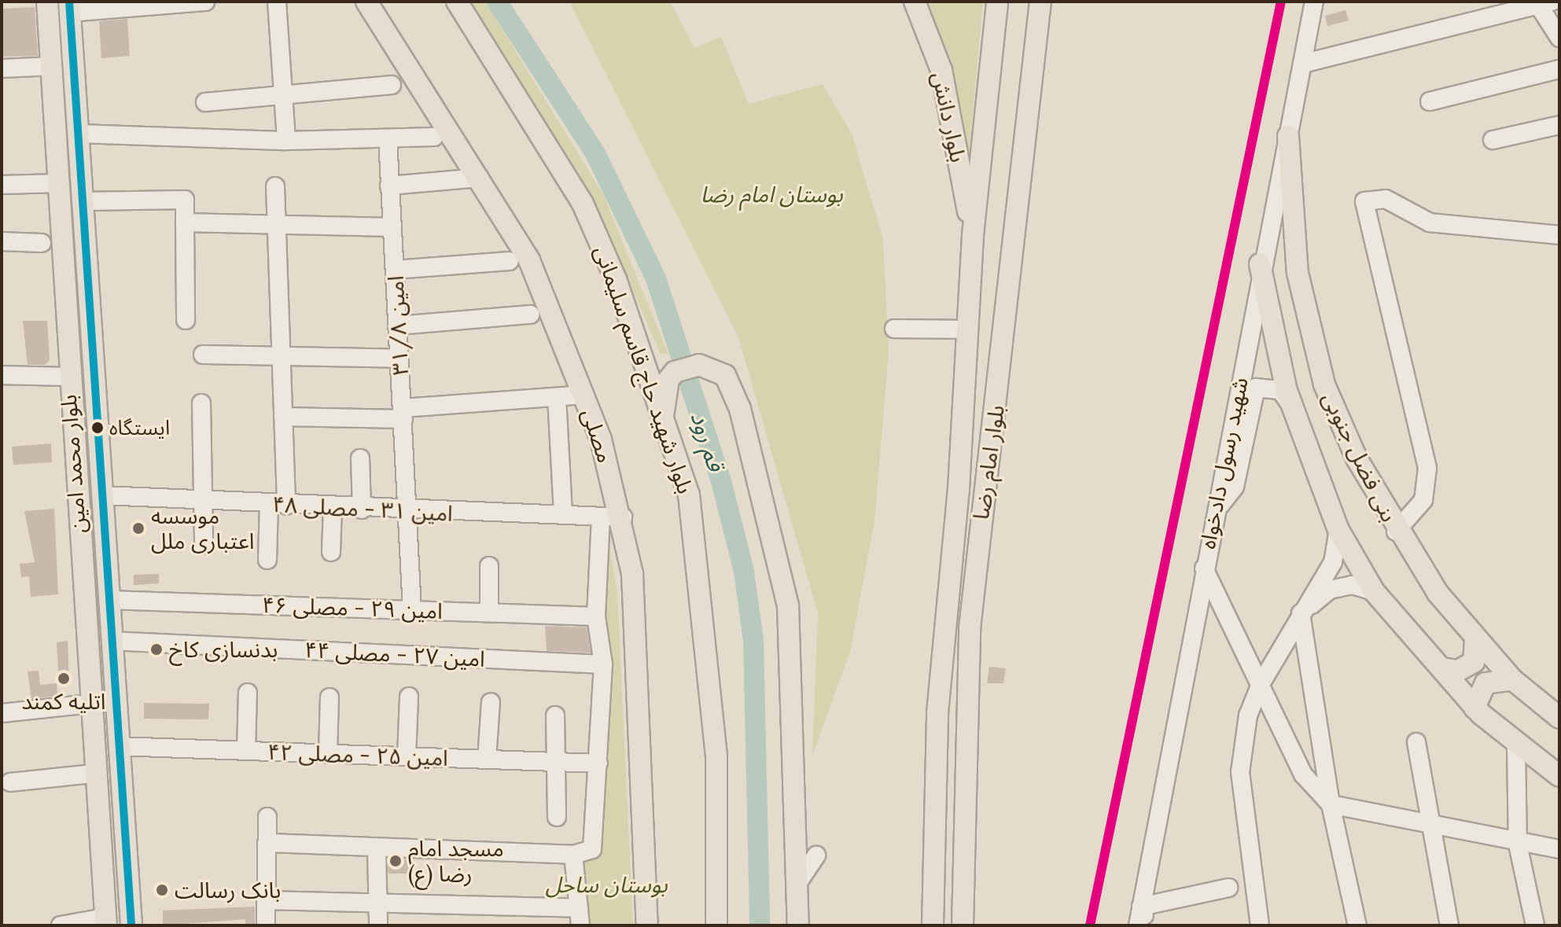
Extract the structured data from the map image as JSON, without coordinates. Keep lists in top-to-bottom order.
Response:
{
  "streets": {
    "main road": [
      "بلوار دانش",
      "بلوار شهید حاج قاسم سلیمانی",
      "مصلی",
      "بنی فضل جنوبی",
      "بلوار امام رضا",
      "بلوار محمد امین"
    ],
    "street": [
      "امین ۳۱/۸",
      "شهید رسول دادخواه",
      "امین ۳۱ - مصلی ۴۸",
      "امین ۲۹ - مصلی ۴۶",
      "امین ۲۷ - مصلی ۴۴",
      "امین ۲۵ - مصلی ۴۲"
    ]
  },
  "crossings": [
    ["بلوار دانش", "بلوار امام رضا"],
    ["امین ۳۱/۸", "امین ۳۱ - مصلی ۴۸"],
    ["امین ۳۱/۸", "امین ۲۹ - مصلی ۴۶"],
    ["مصلی", "امین ۳۱ - مصلی ۴۸"],
    ["بنی فضل جنوبی", "شهید رسول دادخواه"],
    ["بلوار محمد امین", "امین ۳۱ - مصلی ۴۸"],
    ["بلوار محمد امین", "امین ۲۹ - مصلی ۴۶"],
    ["بلوار محمد امین", "امین ۲۷ - مصلی ۴۴"],
    ["بلوار محمد امین", "امین ۲۵ - مصلی ۴۲"]
  ],
  "water": ["قم رود"],
  "parks": ["بوستان امام رضا", "بوستان ساحل"],
  "places": [
    "ایستگاه",
    "موسسه اعتباری ملل",
    "بدنسازی کاخ",
    "اتلیه کمند",
    "مسجد امام رضا (ع)",
    "بانک رسالت"
  ]
}
